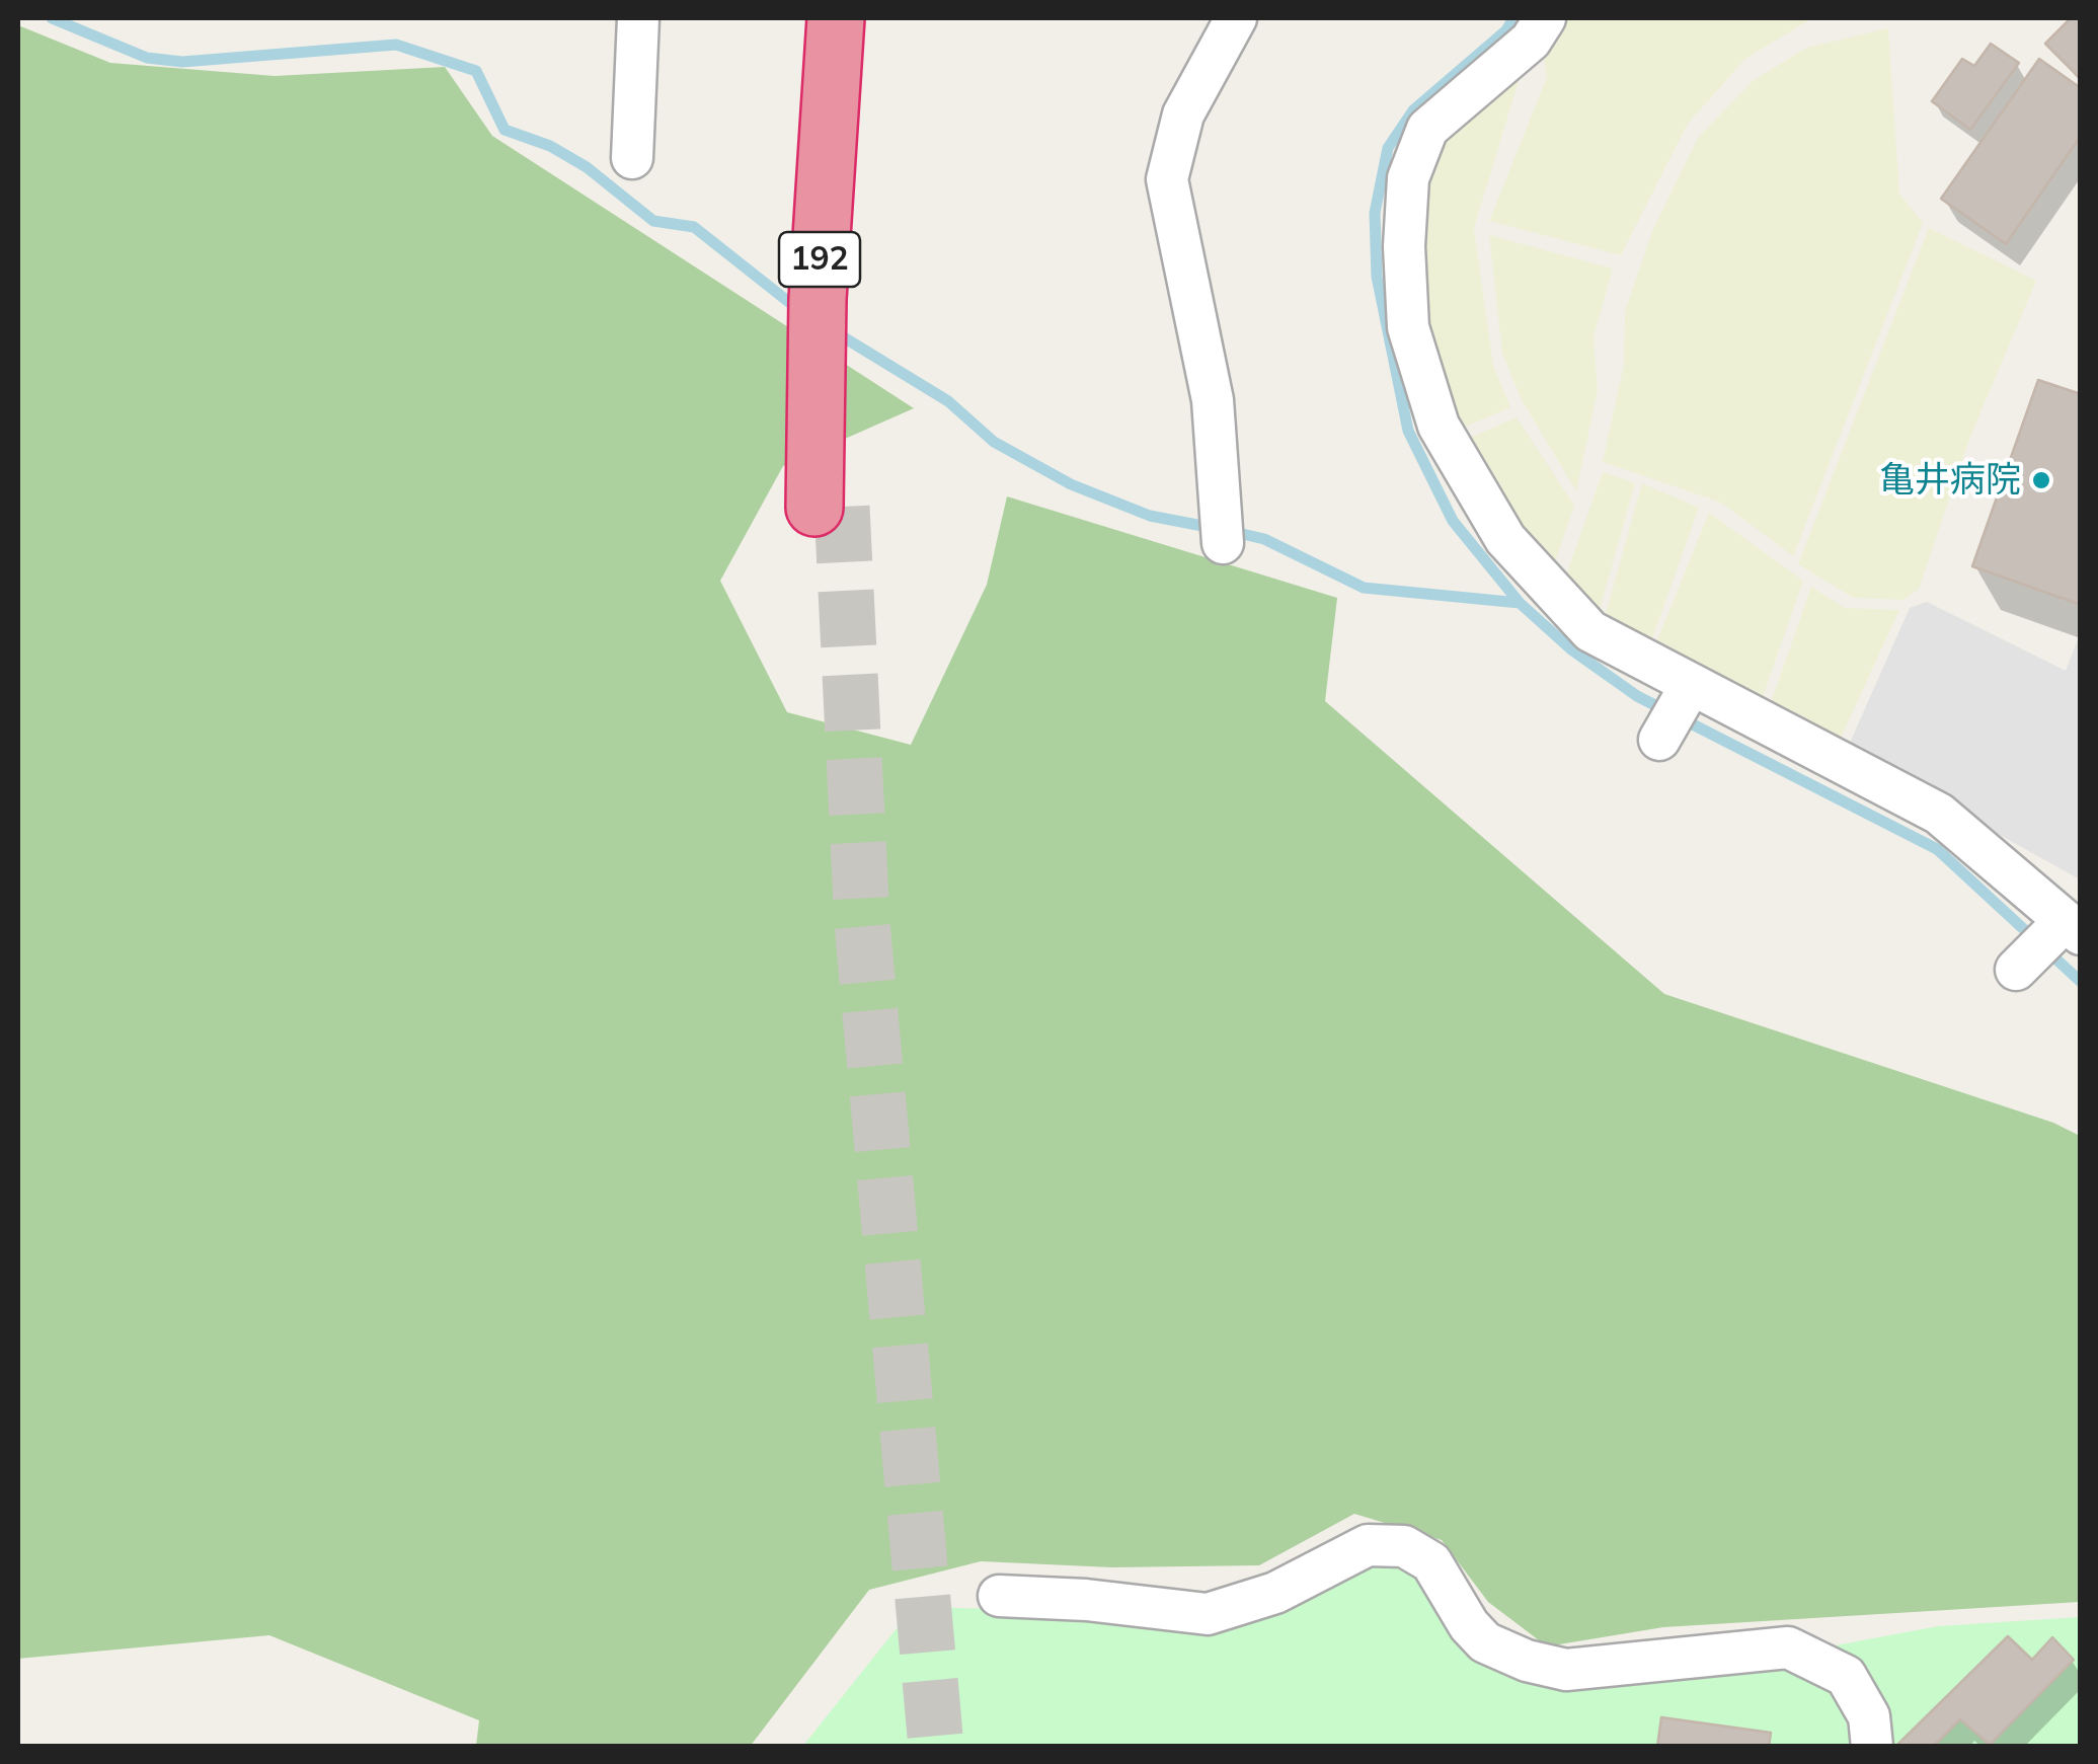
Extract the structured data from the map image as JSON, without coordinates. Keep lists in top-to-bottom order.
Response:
{
  "streets": {
    "highway": ["192"]
  },
  "places": ["亀井病院"]
}
